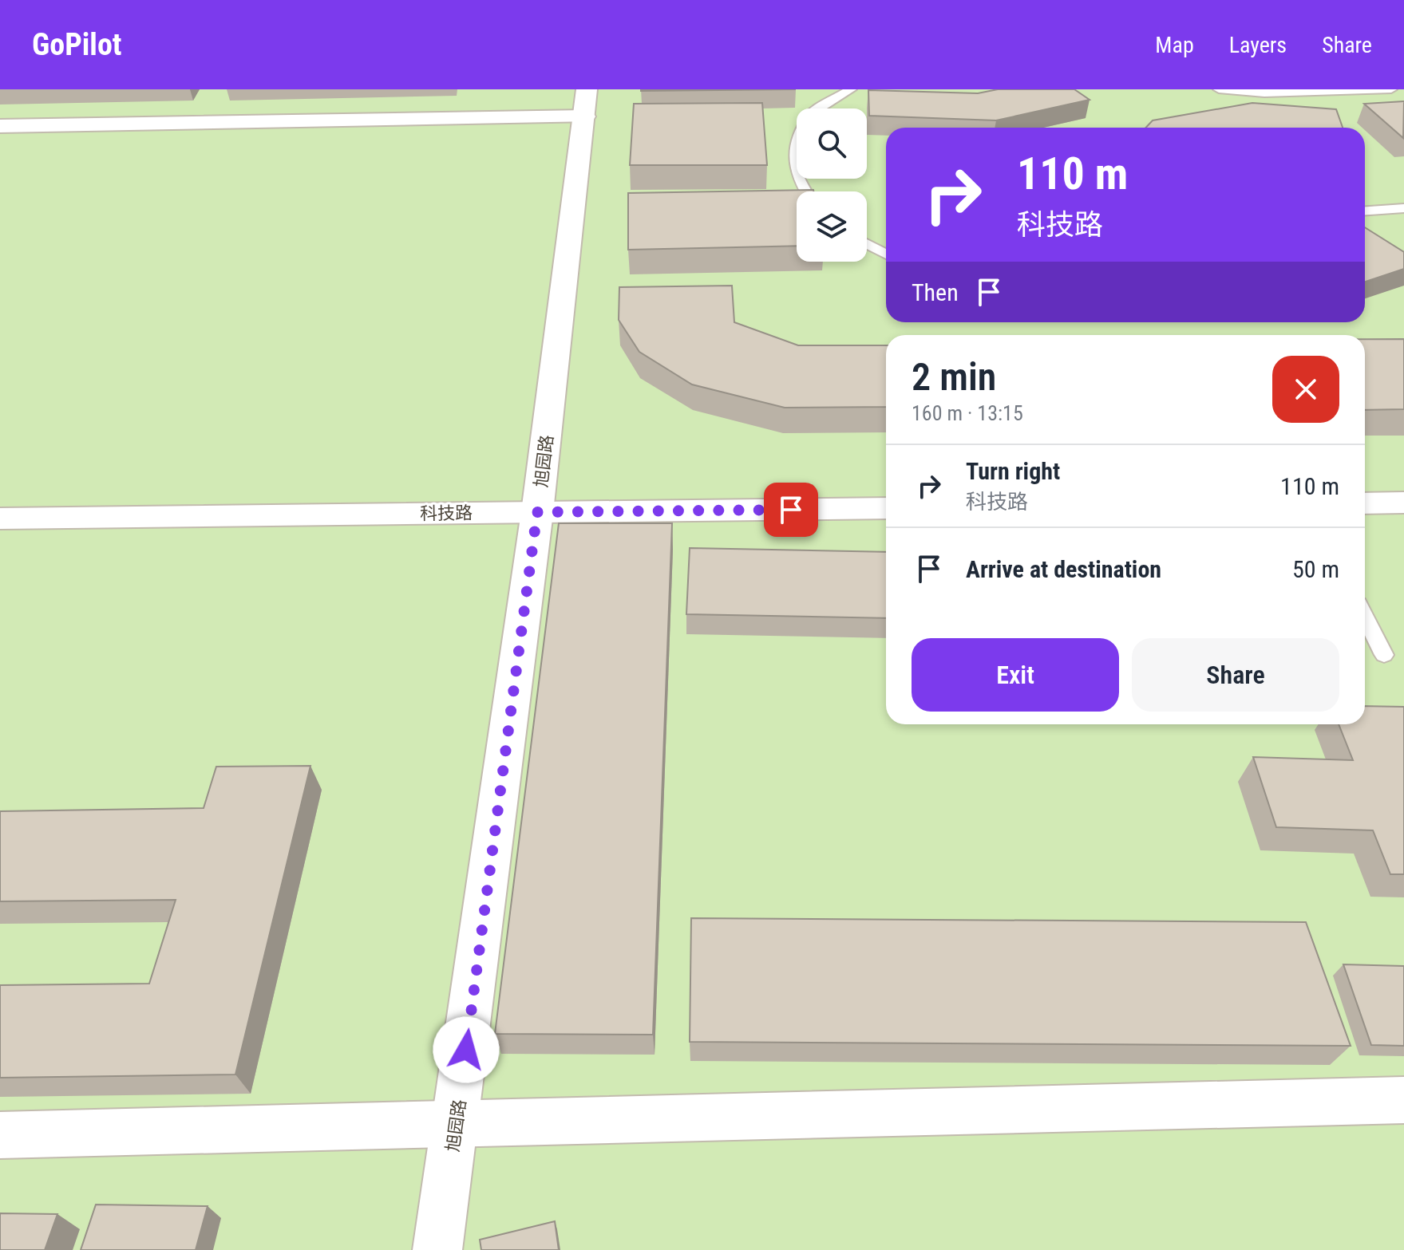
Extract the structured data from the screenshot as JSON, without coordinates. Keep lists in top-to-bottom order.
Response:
{
  "streets": {
    "street": ["旭园路", "科技路"]
  },
  "crossings": [
    ["旭园路", "科技路"]
  ],
  "page": {
    "header": "GoPilot",
    "nav": ["Map", "Layers", "Share"],
    "turn": ["110 m", "科技路"],
    "then": "Then",
    "heading": ["2 min", "160 m · 13:15"],
    "list": [
      {
        "name": "Turn right",
        "note": "科技路",
        "value": "110 m"
      },
      {
        "name": "Arrive at destination",
        "value": "50 m"
      }
    ],
    "buttons": ["Exit", "Share"]
  }
}
